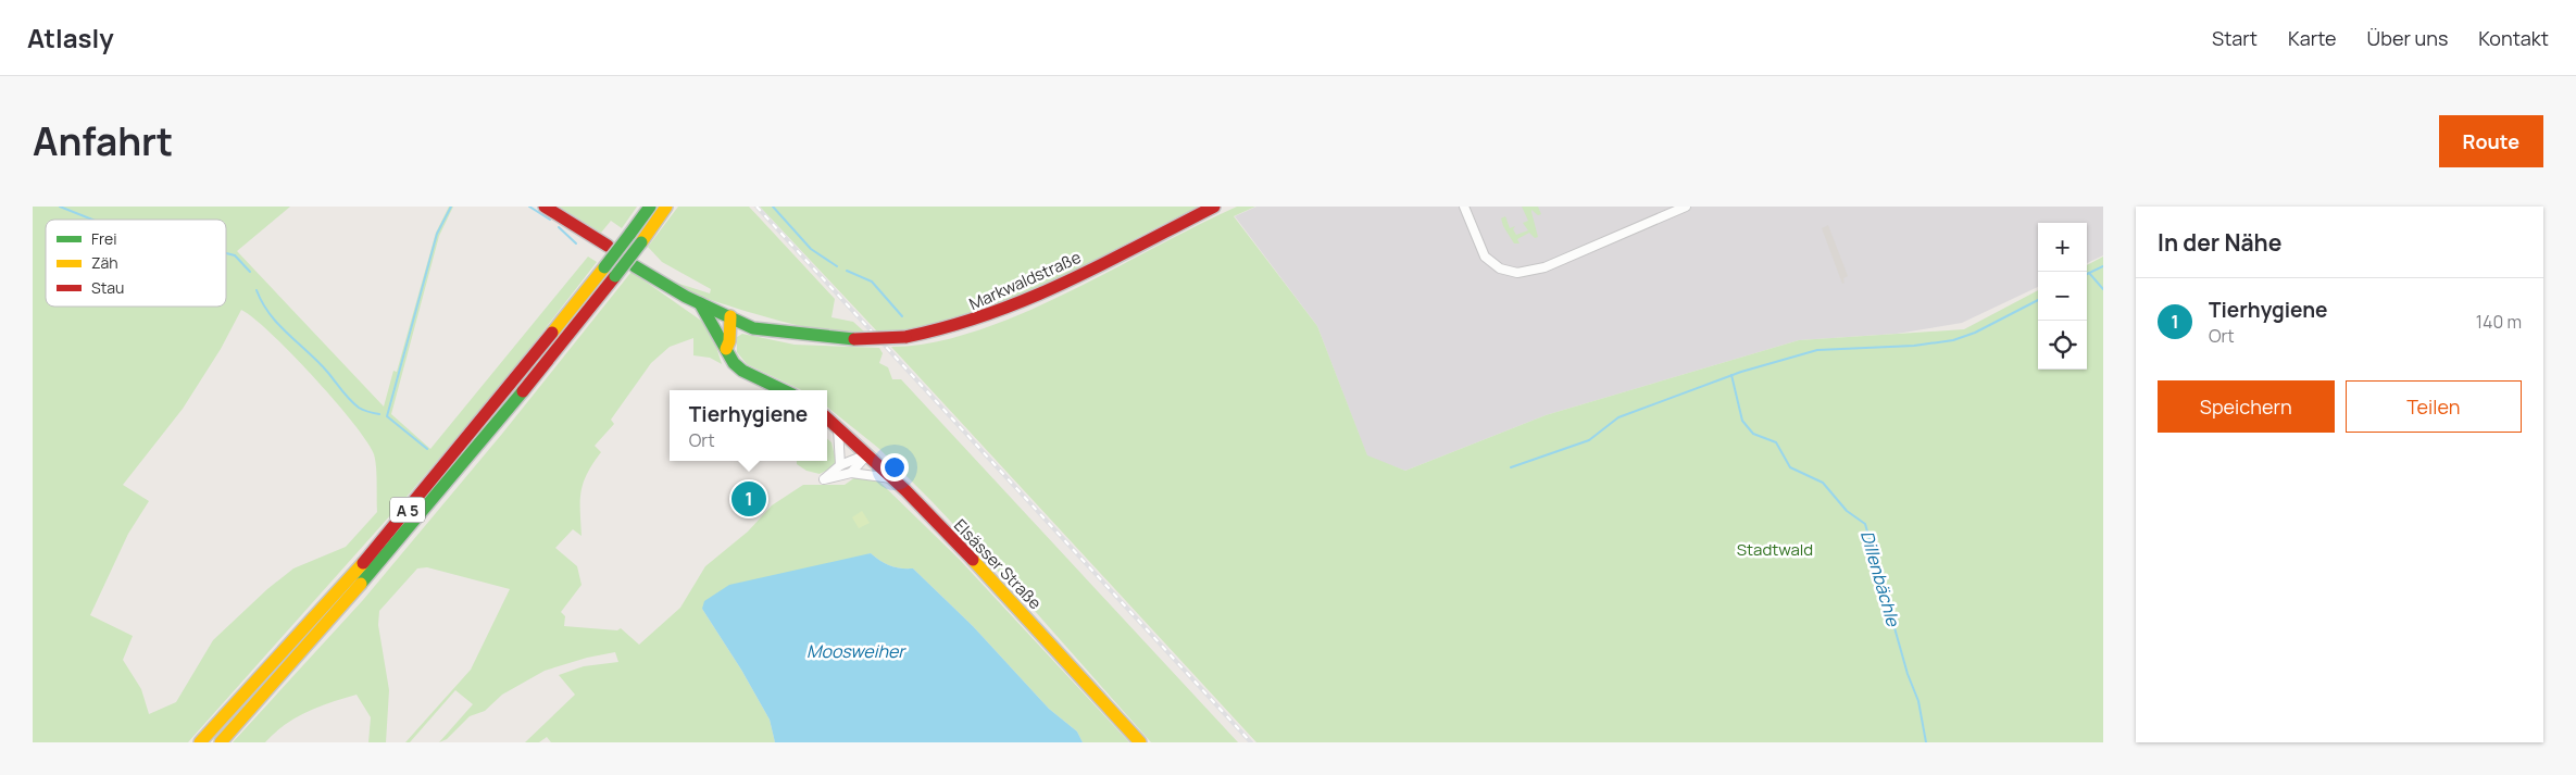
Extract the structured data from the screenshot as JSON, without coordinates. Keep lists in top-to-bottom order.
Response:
{
  "streets": {
    "main road": ["Markwaldstraße", "A 5", "Elsässer Straße"]
  },
  "water": ["Dillenbächle", "Moosweiher"],
  "parks": ["Stadtwald"],
  "legend": ["Frei", "Zäh", "Stau"],
  "page": {
    "header": "Atlasly",
    "nav": [
      "Start",
      "Karte",
      "Über uns",
      "Kontakt"
    ],
    "title": "Anfahrt",
    "buttons": [
      "Route",
      ["Speichern", "Teilen"]
    ],
    "heading": "In der Nähe",
    "map_buttons": ["+", "−"],
    "list": [
      {
        "mark": "1",
        "name": "Tierhygiene",
        "note": "Ort",
        "value": "140 m"
      }
    ],
    "popup": ["Tierhygiene", "Ort"],
    "pins": "1"
  }
}
